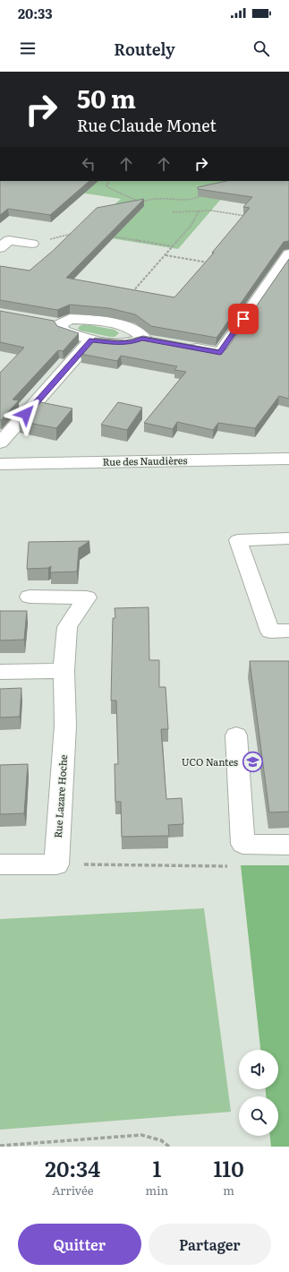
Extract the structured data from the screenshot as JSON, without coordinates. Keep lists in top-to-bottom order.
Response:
{
  "streets": {
    "street": ["Rue des Naudières", "Rue Lazare Hoche"]
  },
  "places": {
    "school or university": ["UCO Nantes"]
  },
  "page": {
    "status": "20:33",
    "header": "Routely",
    "turn": ["50 m", "Rue Claude Monet"],
    "eta": [
      "20:34",
      "Arrivée",
      "1",
      "min",
      "110",
      "m"
    ],
    "buttons": ["Quitter", "Partager"]
  }
}
